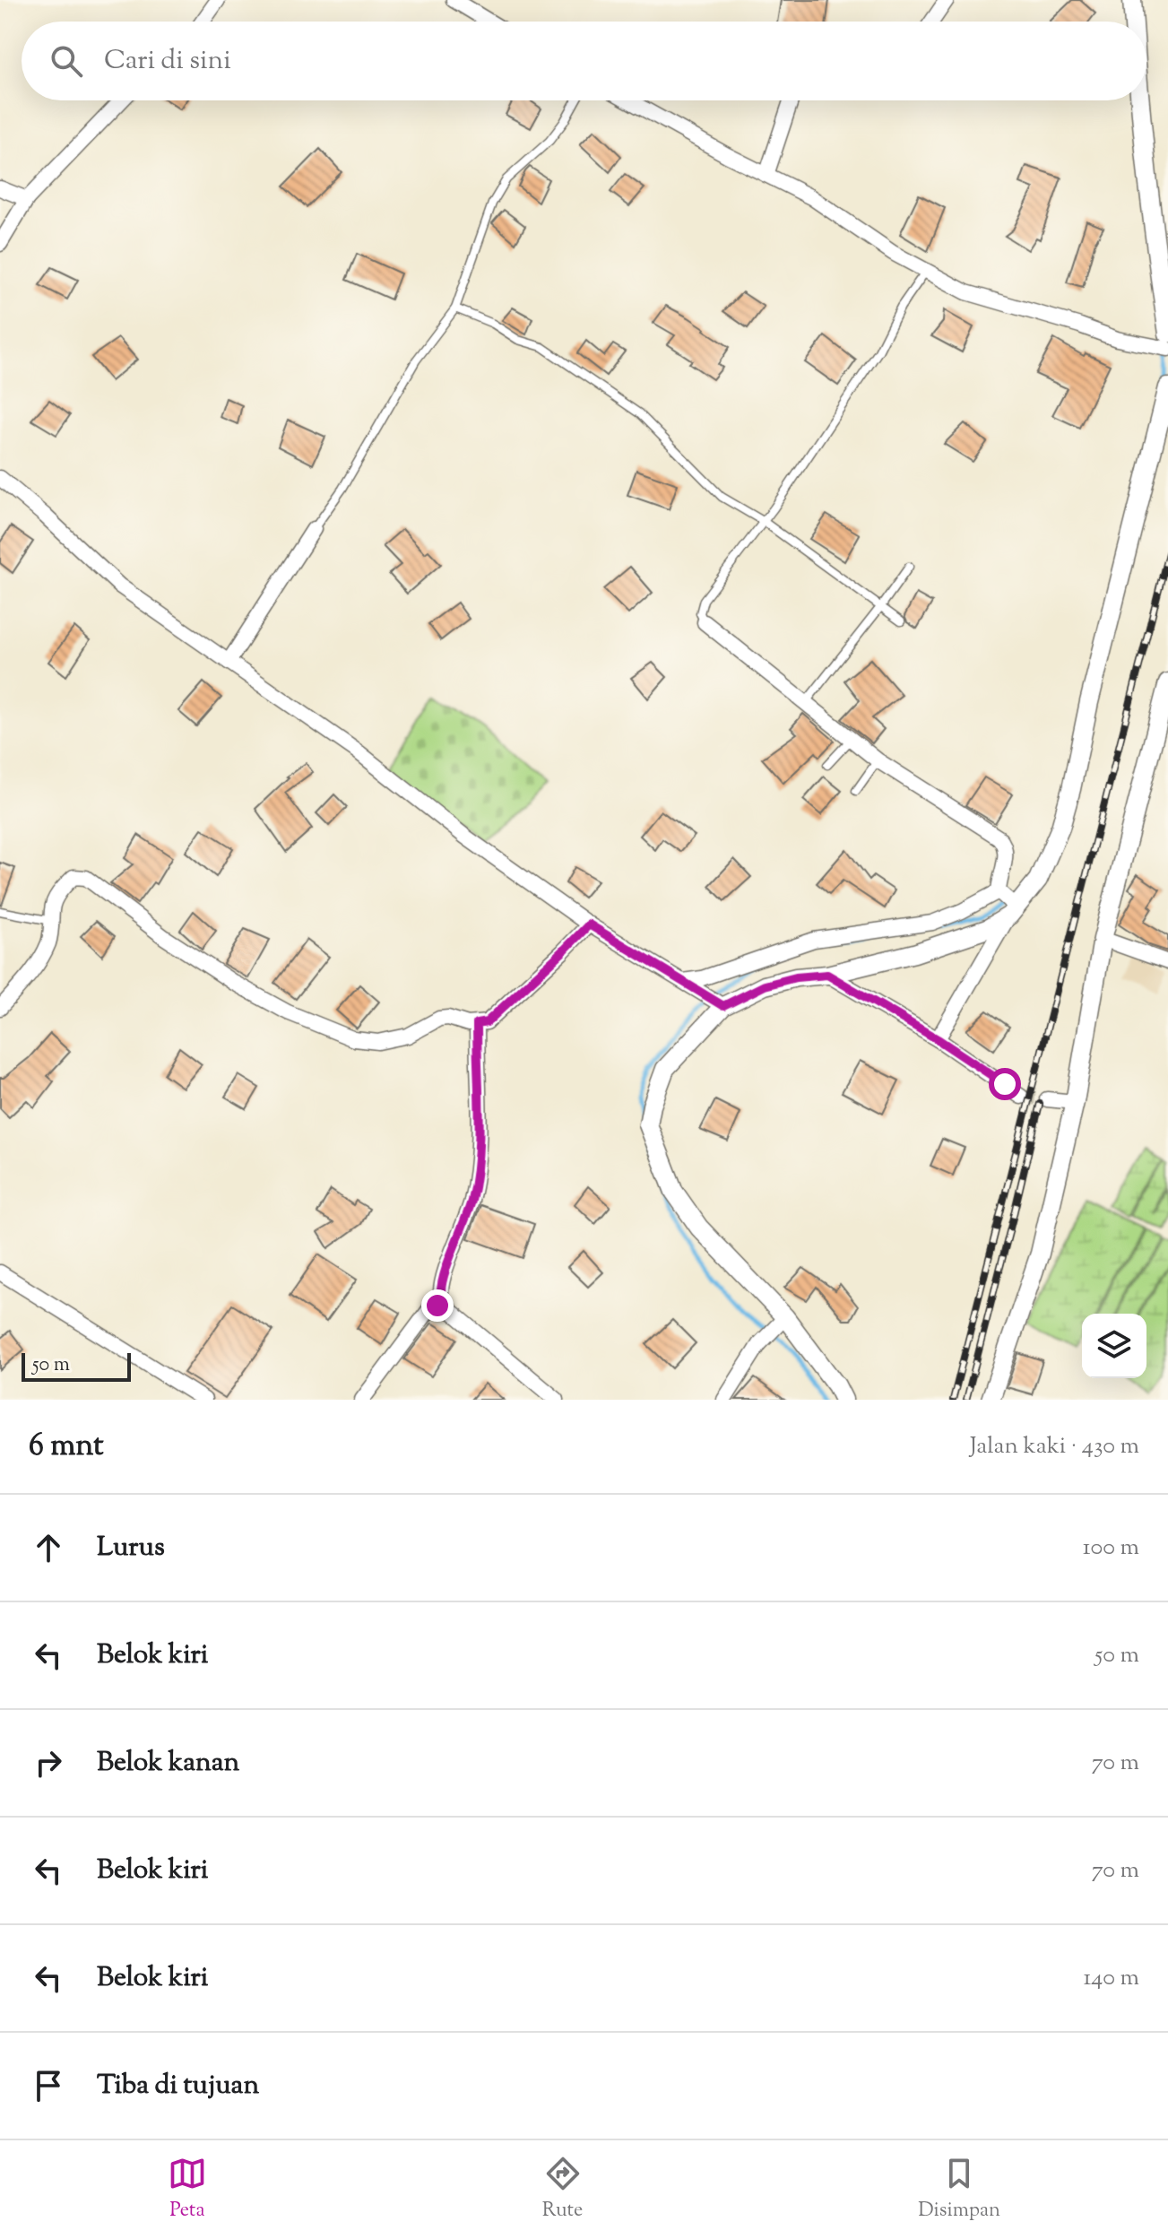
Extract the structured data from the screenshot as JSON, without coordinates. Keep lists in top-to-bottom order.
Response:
{
  "scale_bar": "50 m",
  "page": {
    "search": "Cari di sini",
    "scale": "50 m",
    "heading": ["6 mnt", "Jalan kaki · 430 m"],
    "list": [
      ["Lurus", "100 m"],
      ["Belok kiri", "50 m"],
      ["Belok kanan", "70 m"],
      ["Belok kiri", "70 m"],
      ["Belok kiri", "140 m"],
      "Tiba di tujuan"
    ],
    "nav": ["Peta", "Rute", "Disimpan"]
  }
}
